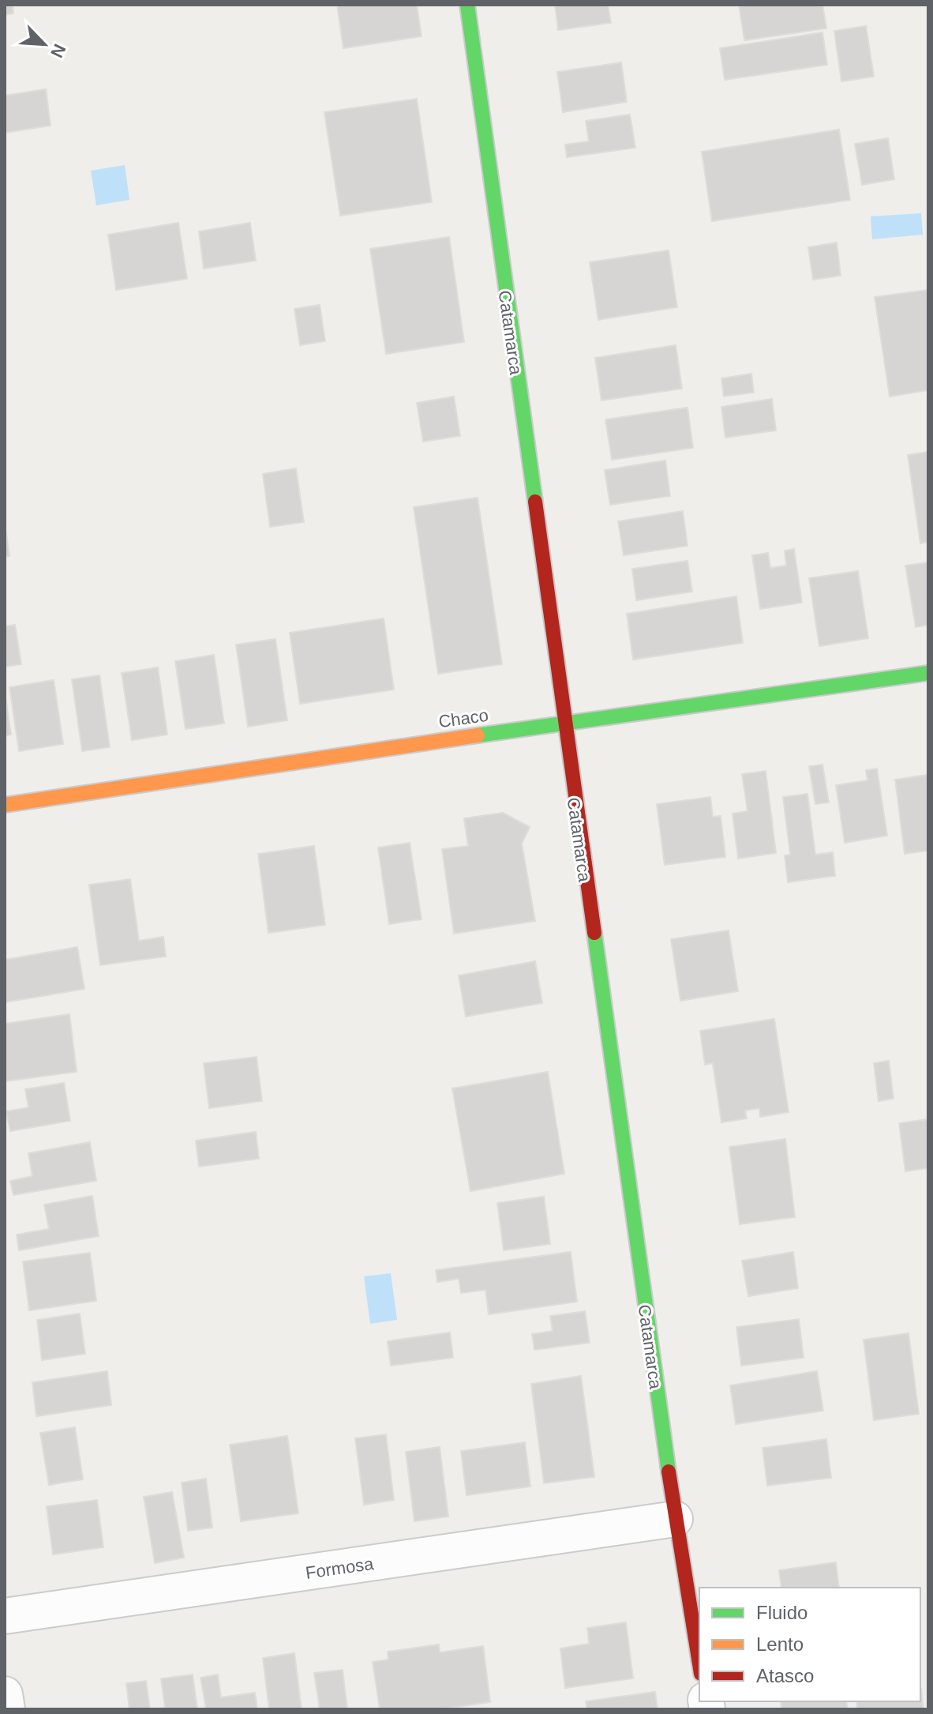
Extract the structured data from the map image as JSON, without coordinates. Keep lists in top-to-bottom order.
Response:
{
  "streets": {
    "street": ["Catamarca", "Chaco", "Formosa"]
  },
  "crossings": [
    ["Catamarca", "Chaco"],
    ["Catamarca", "Formosa"]
  ],
  "legend": ["Fluido", "Lento", "Atasco"],
  "north": "bottom right"
}
